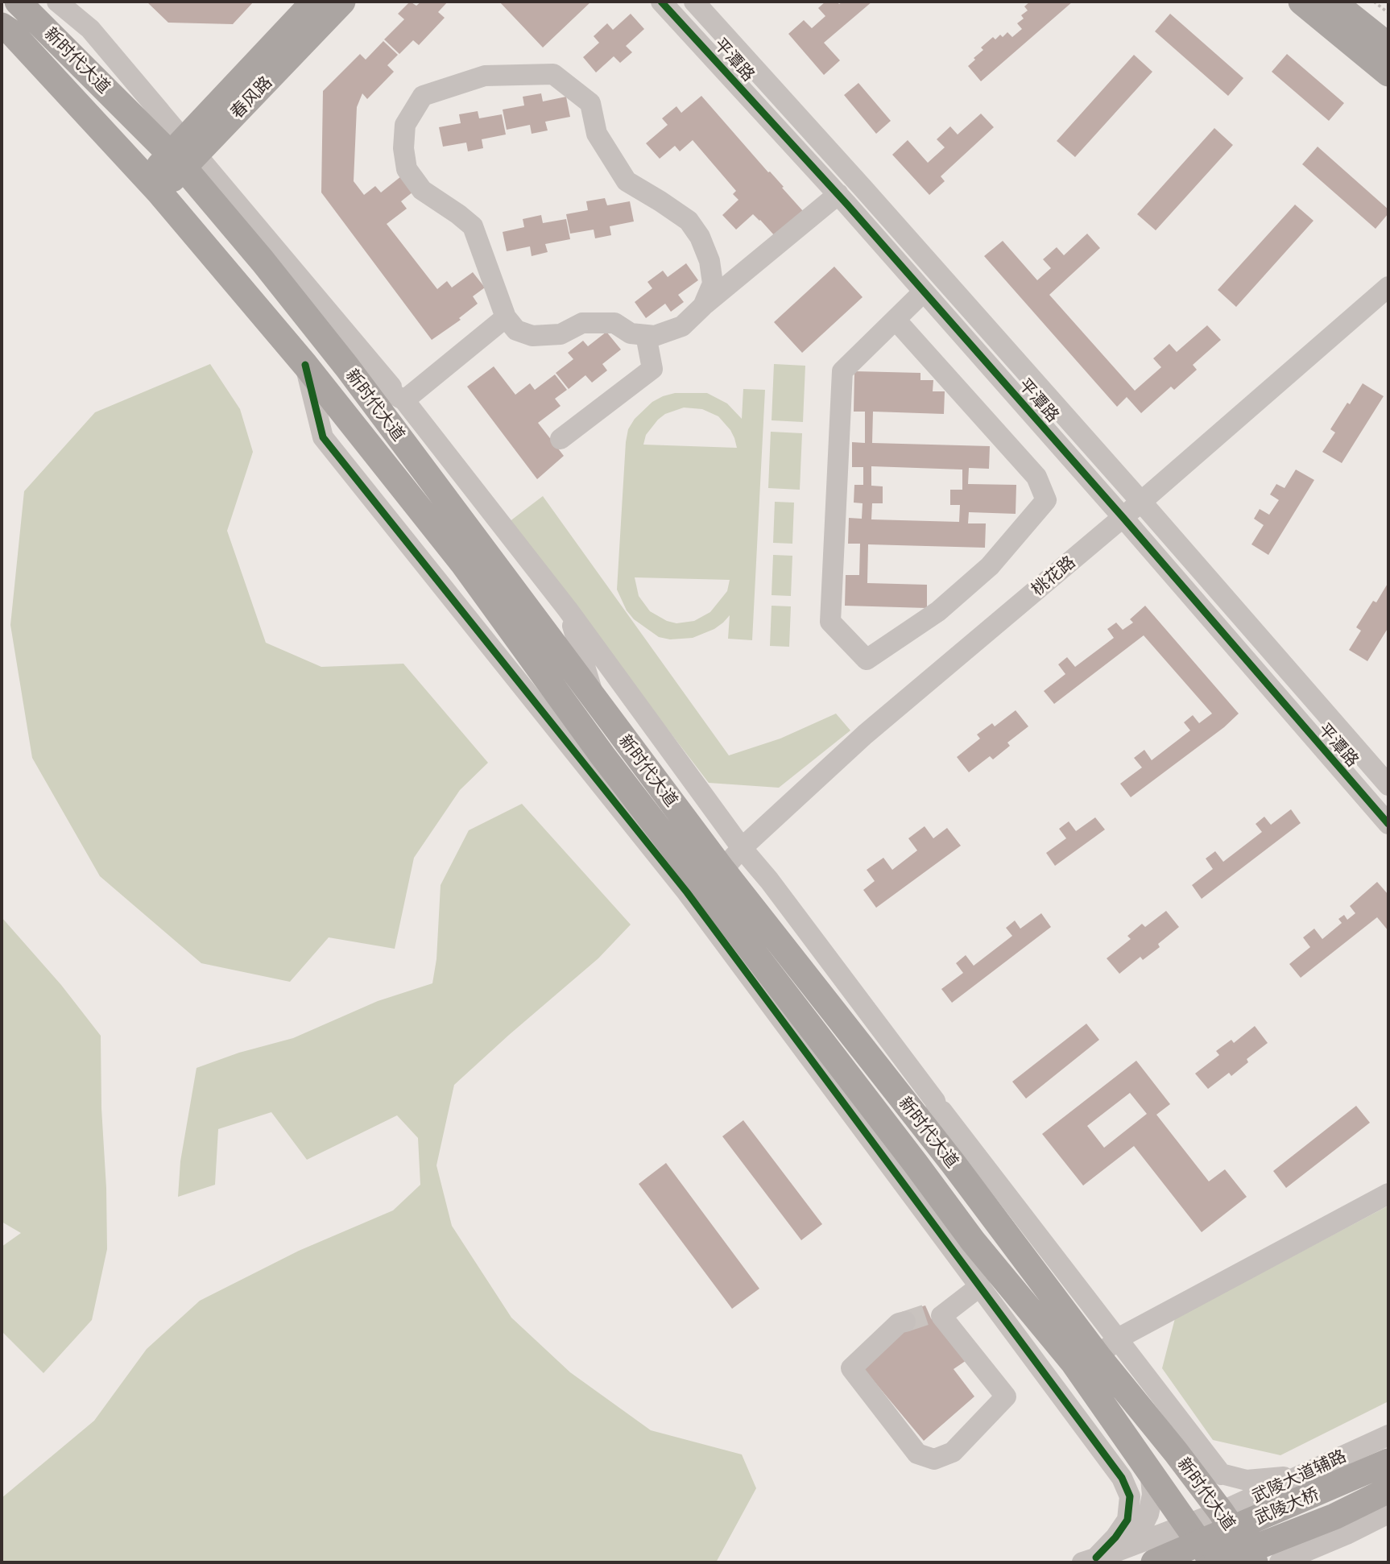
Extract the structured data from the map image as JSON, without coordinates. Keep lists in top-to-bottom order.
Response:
{
  "streets": {
    "main road": ["新时代大道", "春风路", "武陵大桥"],
    "street": ["平潭路", "桃花路", "武陵大道辅路"]
  },
  "crossings": [
    ["平潭路", "桃花路"],
    ["新时代大道", "春风路"],
    ["新时代大道", "桃花路"],
    ["新时代大道", "武陵大道辅路"],
    ["新时代大道", "武陵大桥"]
  ]
}
